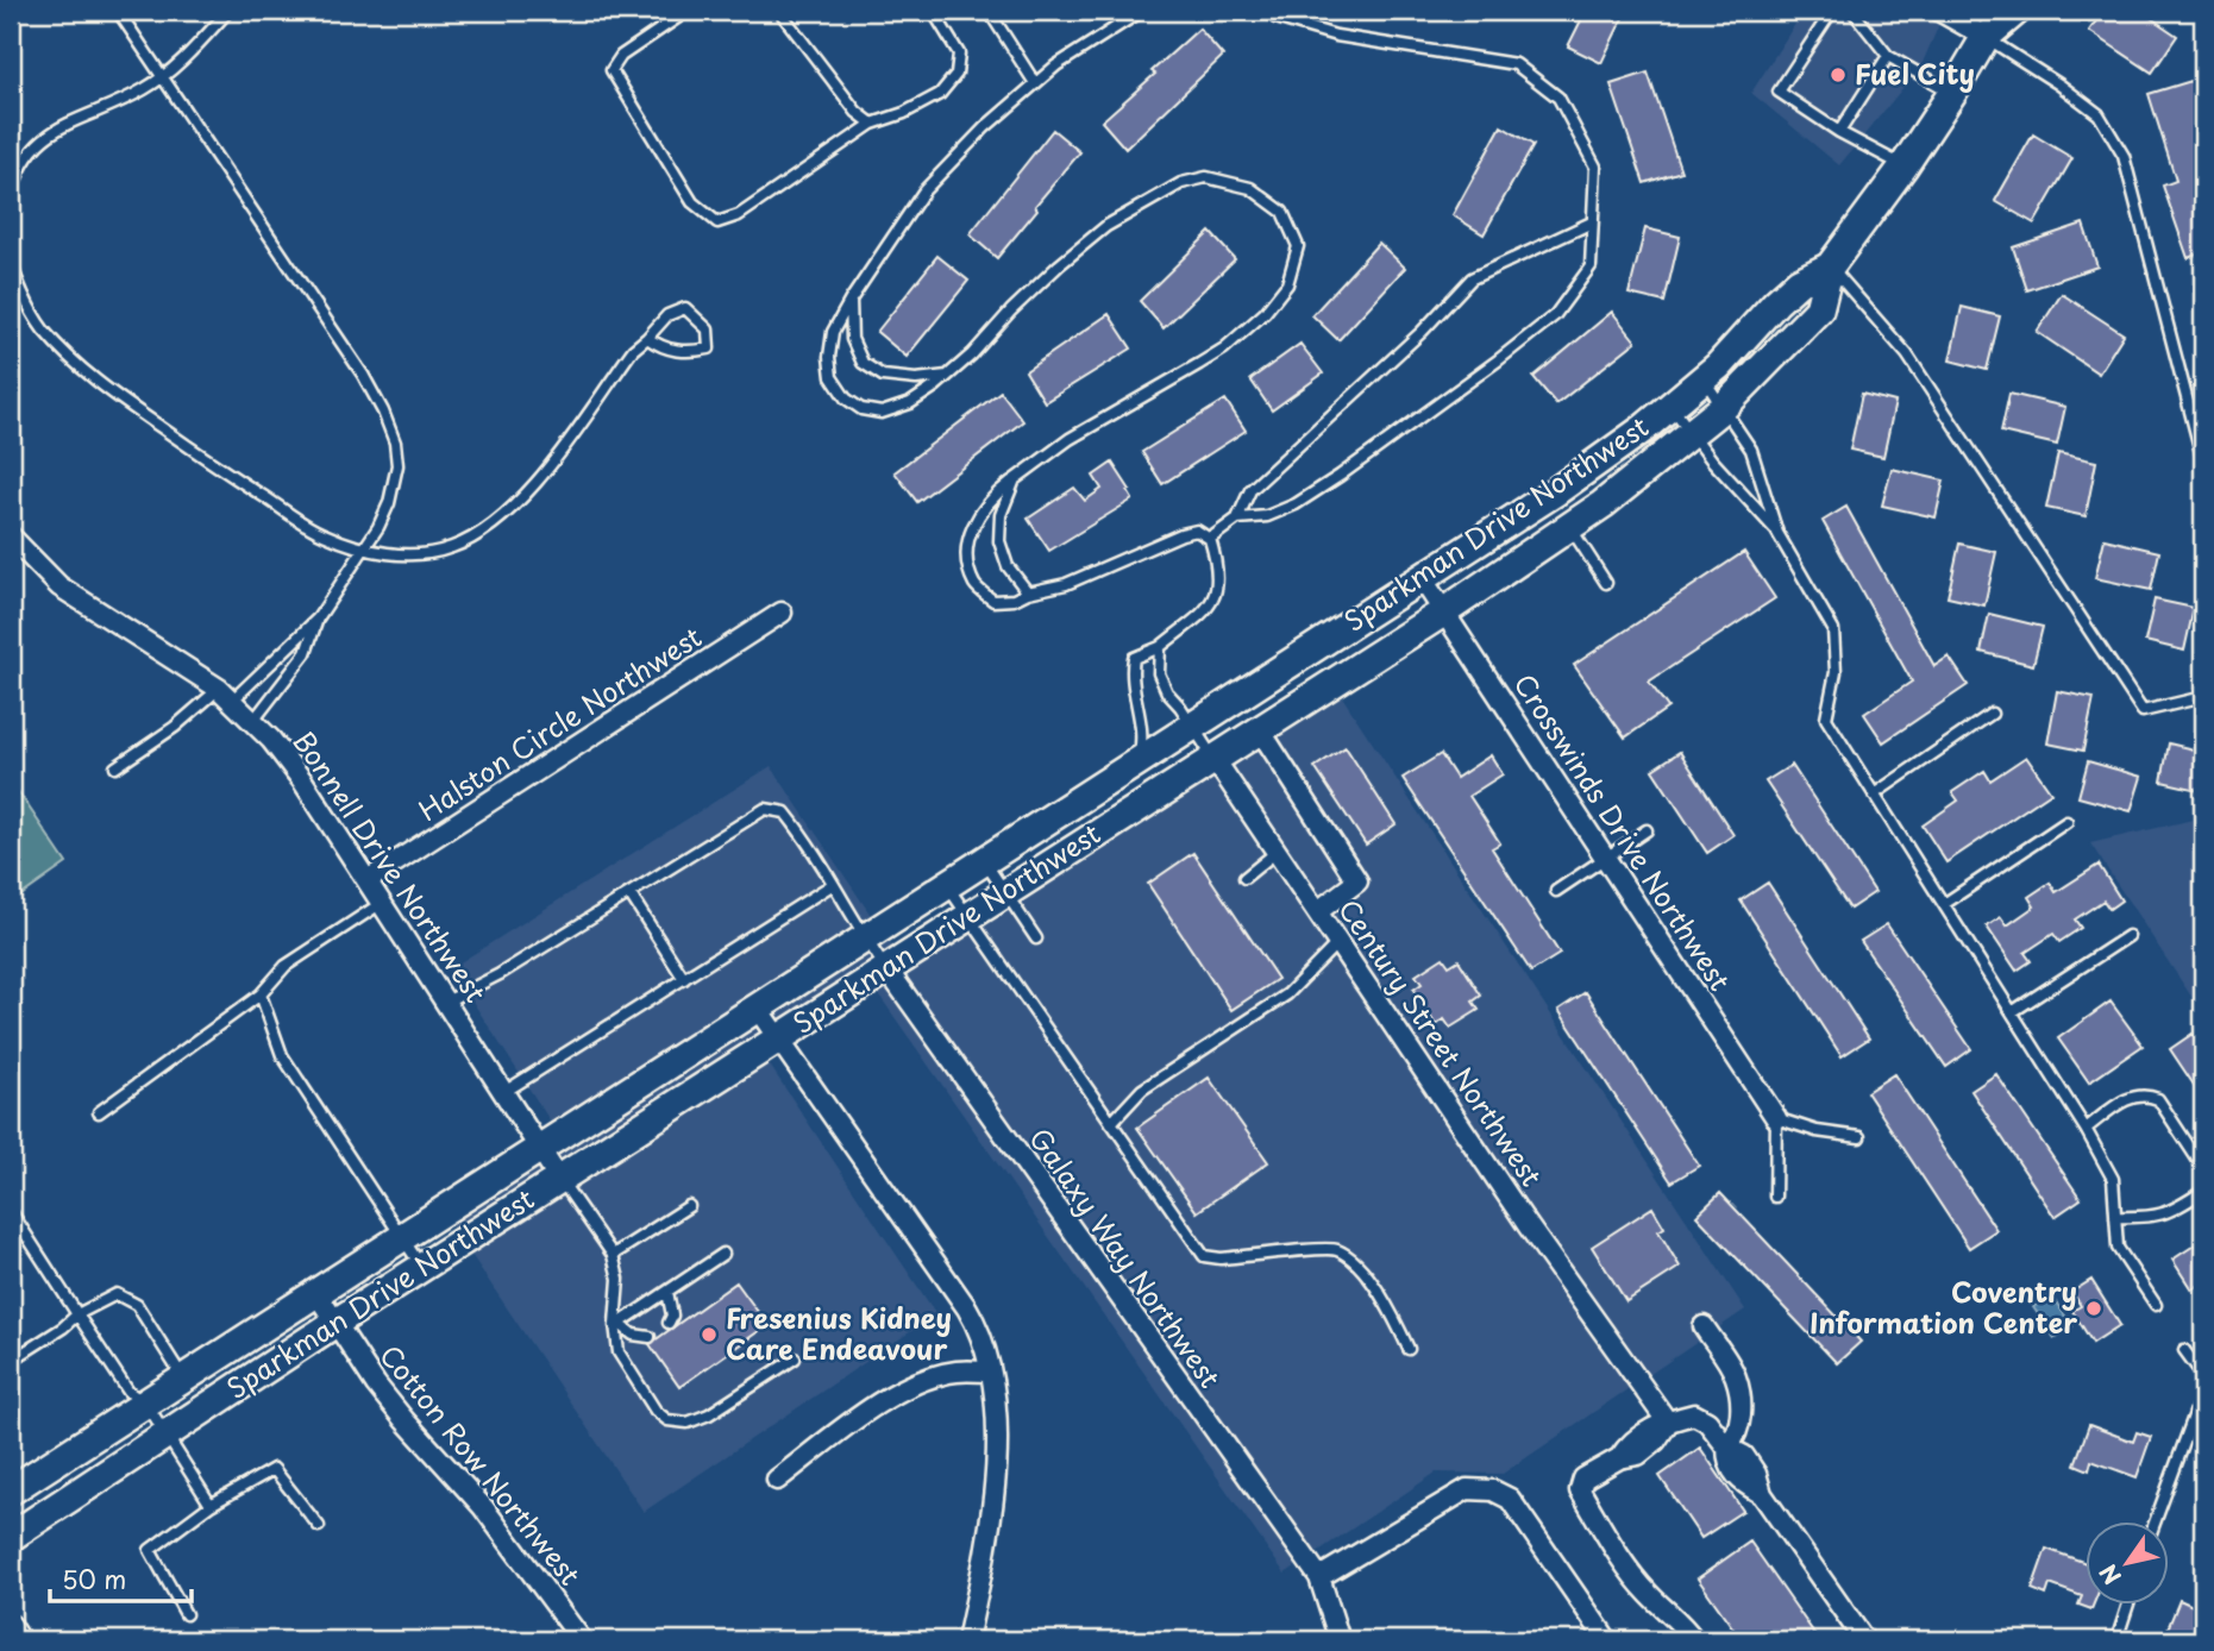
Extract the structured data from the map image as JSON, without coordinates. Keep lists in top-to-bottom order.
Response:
{
  "streets": {
    "main road": ["Sparkman Drive Northwest"],
    "street": [
      "Halston Circle Northwest",
      "Crosswinds Drive Northwest",
      "Bonnell Drive Northwest",
      "Century Street Northwest",
      "Galaxy Way Northwest",
      "Cotton Row Northwest"
    ]
  },
  "crossings": [
    ["Sparkman Drive Northwest", "Crosswinds Drive Northwest"],
    ["Sparkman Drive Northwest", "Bonnell Drive Northwest"],
    ["Sparkman Drive Northwest", "Century Street Northwest"],
    ["Sparkman Drive Northwest", "Galaxy Way Northwest"],
    ["Sparkman Drive Northwest", "Cotton Row Northwest"],
    ["Halston Circle Northwest", "Bonnell Drive Northwest"]
  ],
  "places": ["Fuel City", "Coventry Information Center", "Fresenius Kidney Care Endeavour"],
  "scale_bar": "50 m",
  "north": "bottom left"
}
